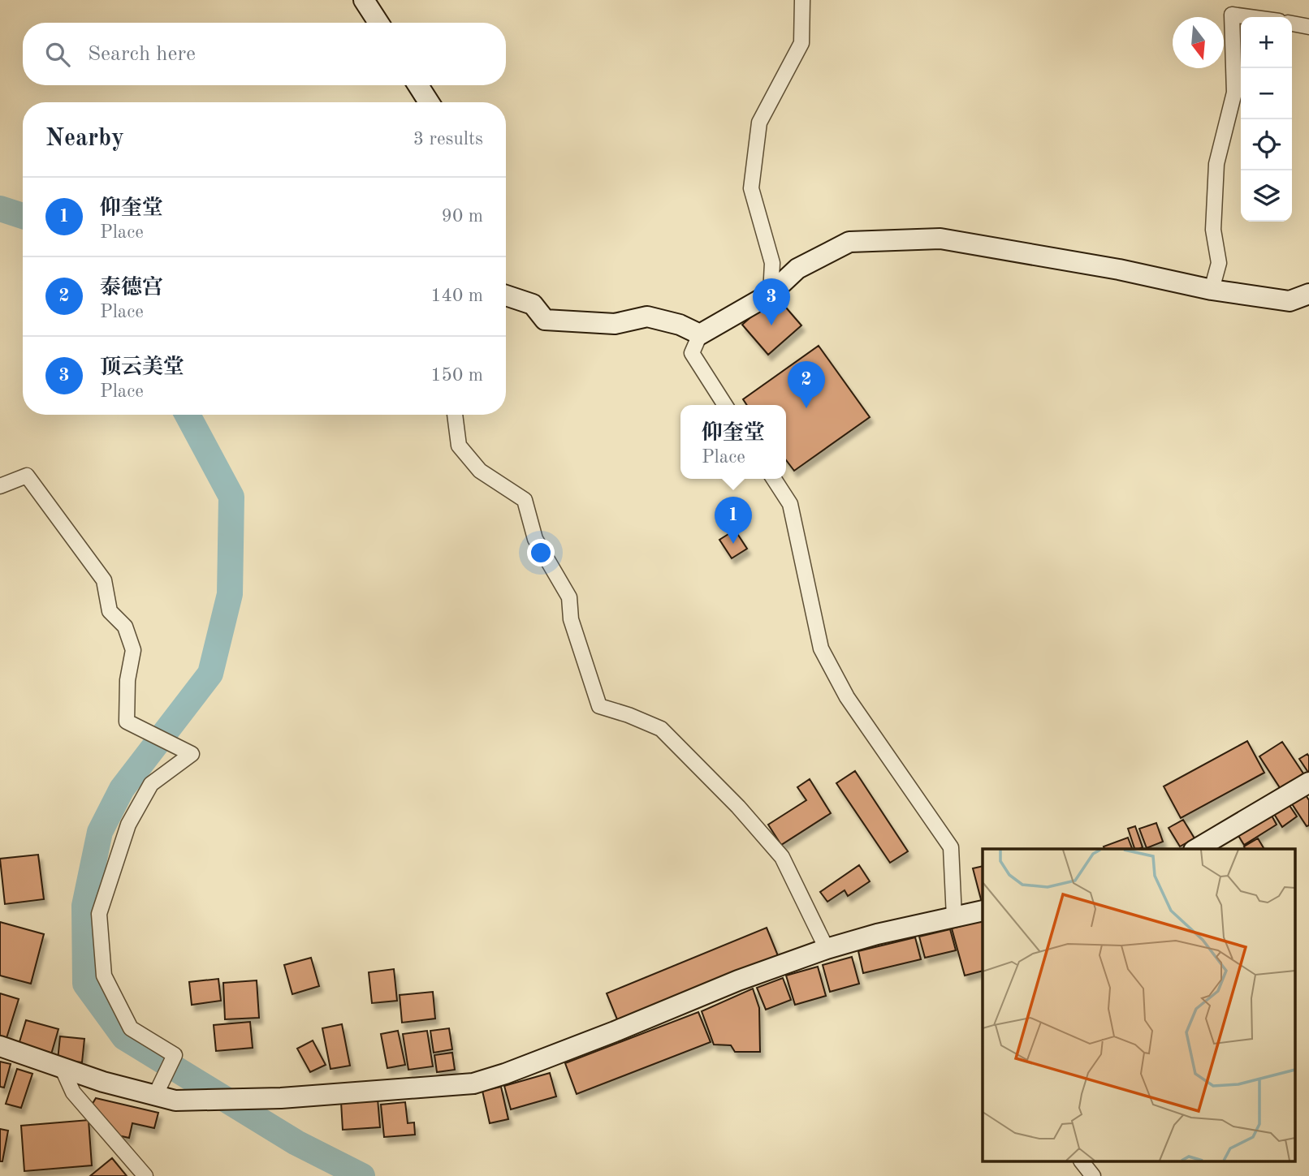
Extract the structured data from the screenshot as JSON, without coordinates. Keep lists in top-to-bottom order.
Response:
{
  "north": "bottom",
  "page": {
    "map_buttons": ["+", "−"],
    "search": "Search here",
    "heading": ["Nearby", "3 results"],
    "list": [
      {
        "mark": "1",
        "name": "仰奎堂",
        "note": "Place",
        "value": "90 m"
      },
      {
        "mark": "2",
        "name": "泰德宫",
        "note": "Place",
        "value": "140 m"
      },
      {
        "mark": "3",
        "name": "顶云美堂",
        "note": "Place",
        "value": "150 m"
      }
    ],
    "pins": ["3", "2", "1"],
    "popup": ["仰奎堂", "Place"]
  }
}
